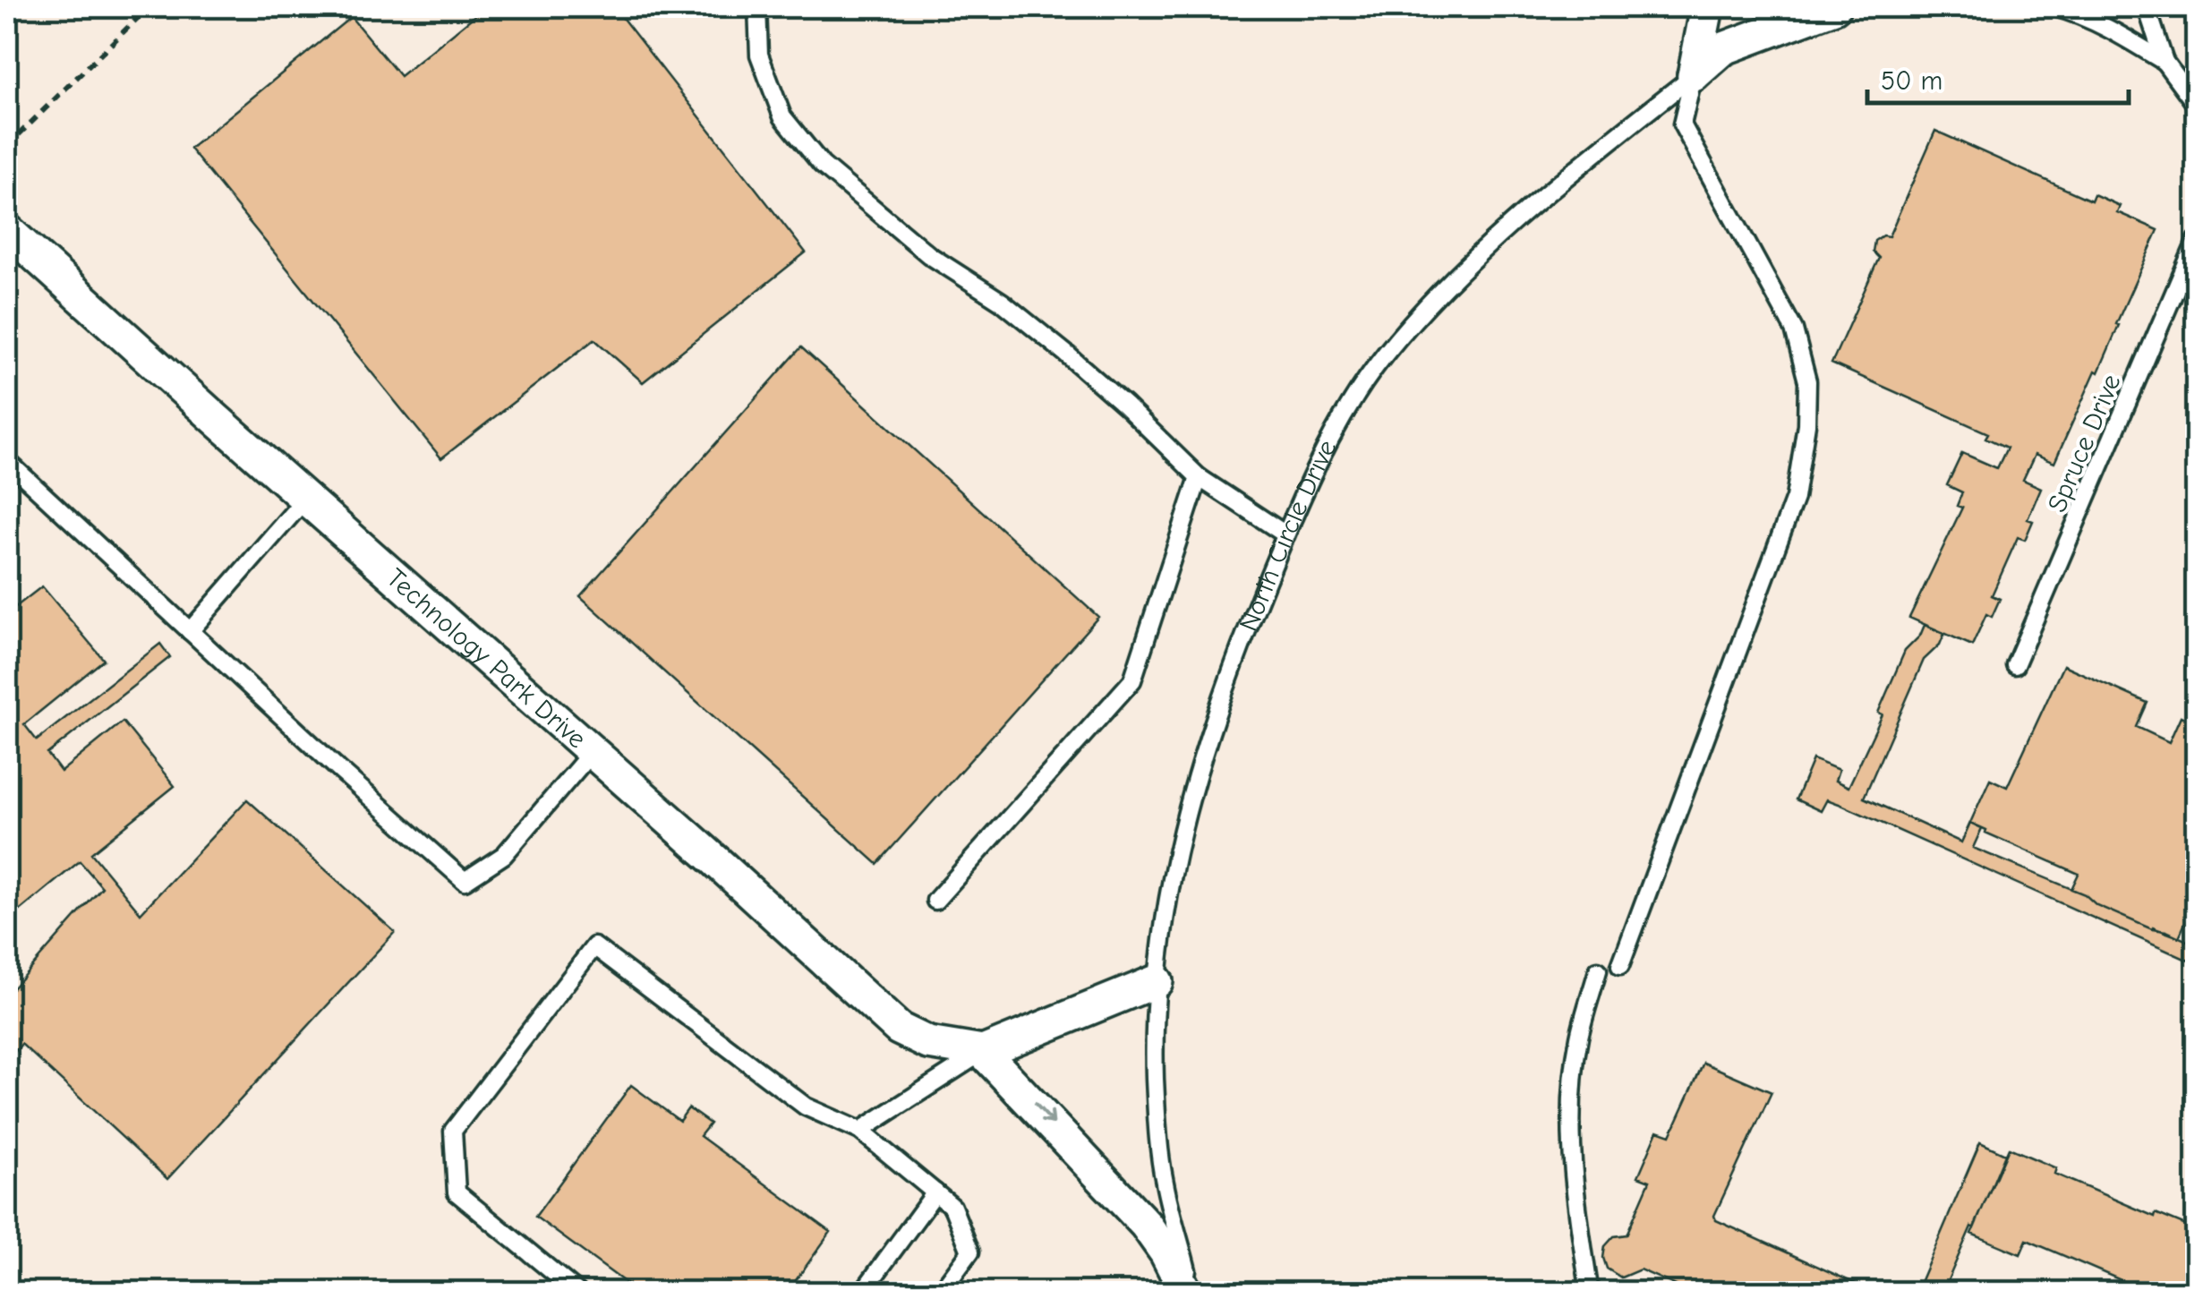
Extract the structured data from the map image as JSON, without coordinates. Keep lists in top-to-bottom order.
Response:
{
  "streets": {
    "street": ["North Circle Drive", "Technology Park Drive"],
    "lane": ["Spruce Drive"]
  },
  "scale_bar": "50 m"
}
